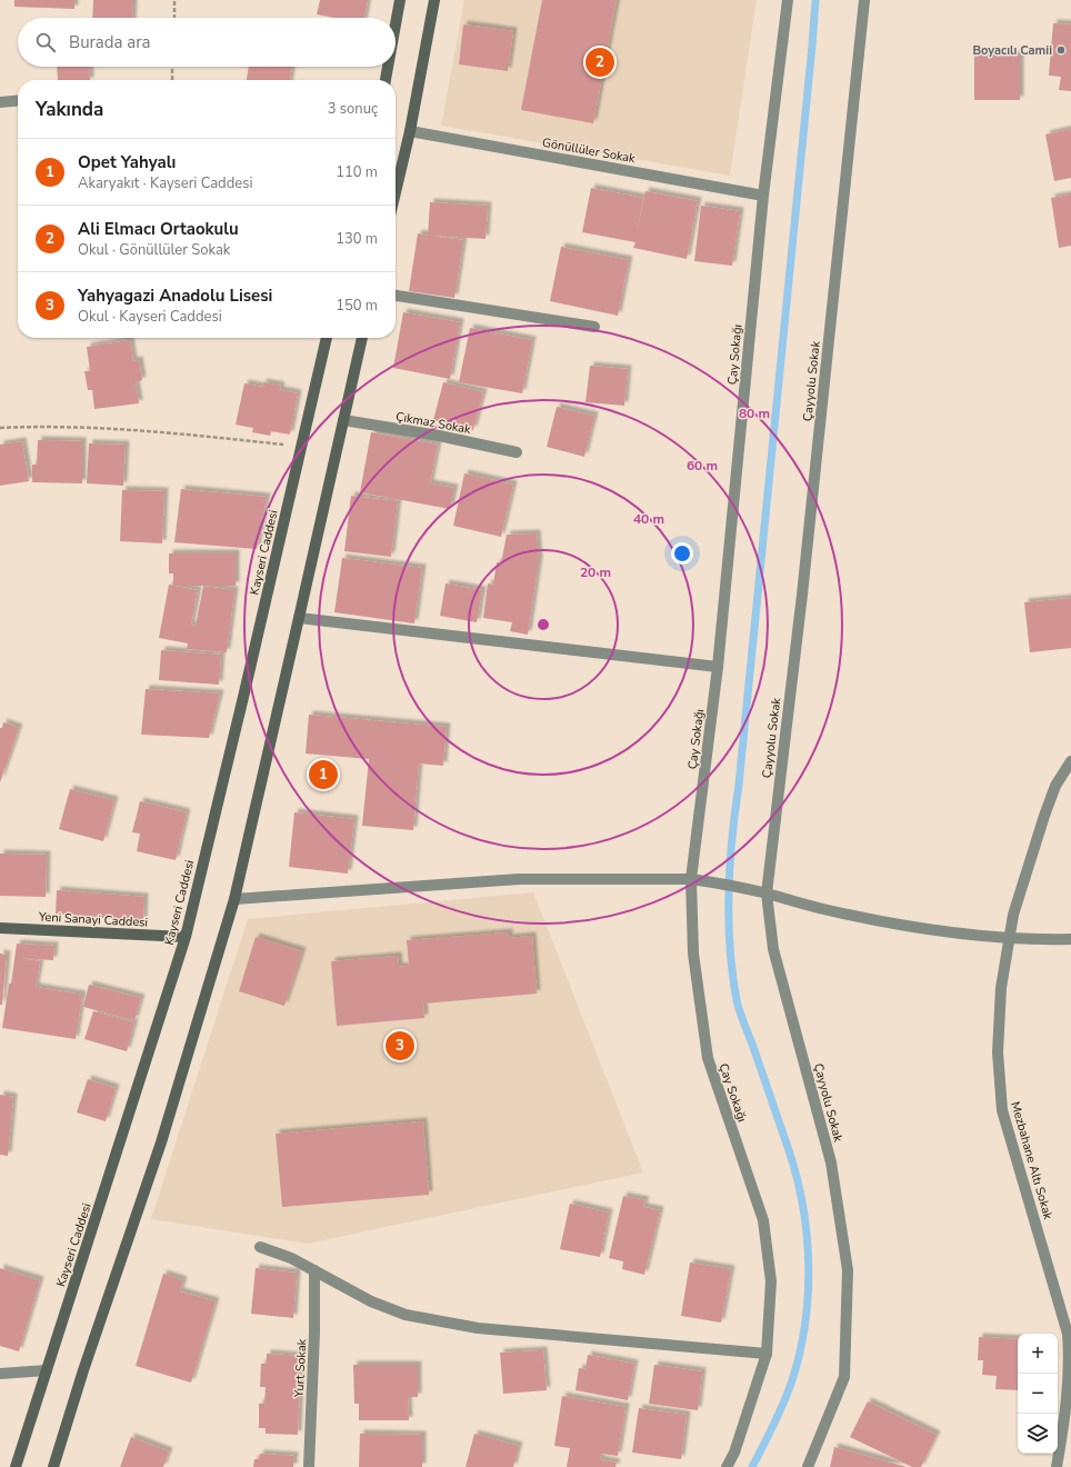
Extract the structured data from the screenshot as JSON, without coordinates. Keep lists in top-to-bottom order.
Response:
{
  "streets": {
    "main road": ["Kayseri Caddesi", "Yeni Sanayi Caddesi"],
    "street": [
      "Gönüllüler Sokak",
      "Çay Sokağı",
      "Çayyolu Sokak",
      "Çıkmaz Sokak",
      "Mezbahane Altı Sokak",
      "Yurt Sokak"
    ]
  },
  "crossings": [
    ["Gönüllüler Sokak", "Çay Sokağı"],
    ["Kayseri Caddesi", "Yeni Sanayi Caddesi"]
  ],
  "places": ["Boyacılı Camii"],
  "page": {
    "search": "Burada ara",
    "pins": ["2", "1", "3"],
    "heading": ["Yakında", "3 sonuç"],
    "list": [
      {
        "mark": "1",
        "name": "Opet Yahyalı",
        "note": "Akaryakıt · Kayseri Caddesi",
        "value": "110 m"
      },
      {
        "mark": "2",
        "name": "Ali Elmacı Ortaokulu",
        "note": "Okul · Gönüllüler Sokak",
        "value": "130 m"
      },
      {
        "mark": "3",
        "name": "Yahyagazi Anadolu Lisesi",
        "note": "Okul · Kayseri Caddesi",
        "value": "150 m"
      }
    ],
    "map_buttons": ["+", "−"]
  },
  "rings": [
    "80 m",
    "60 m",
    "40 m",
    "20 m"
  ]
}
